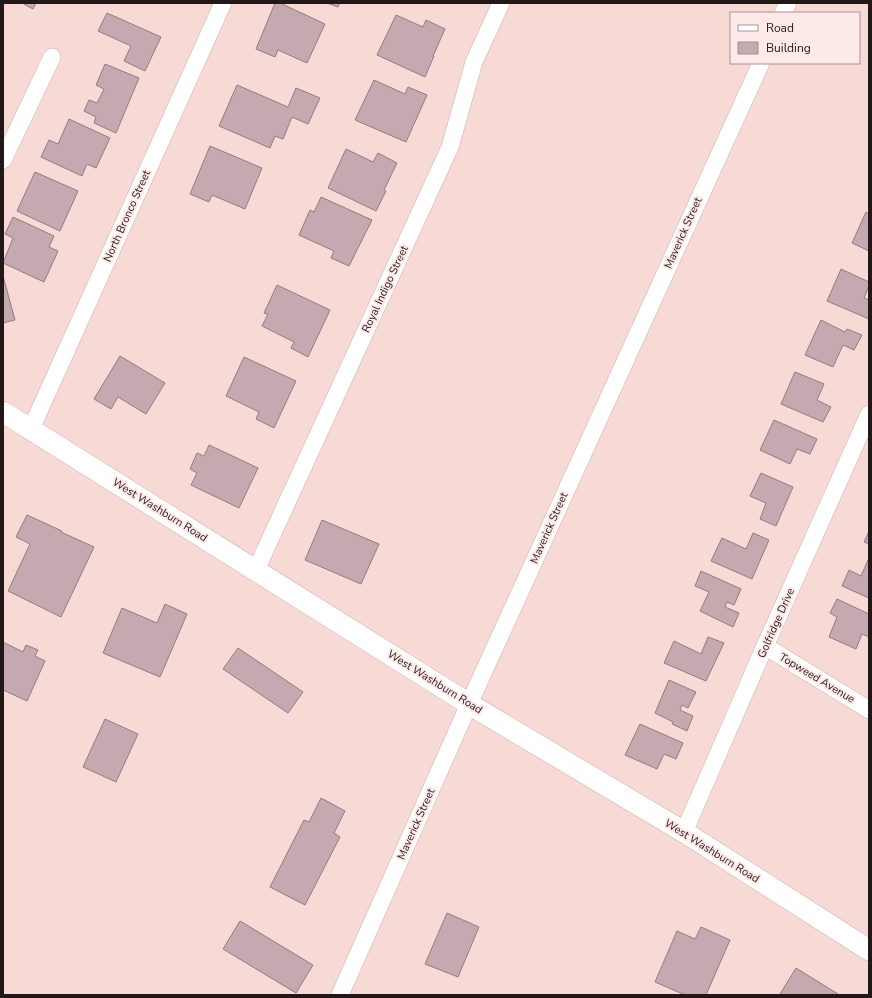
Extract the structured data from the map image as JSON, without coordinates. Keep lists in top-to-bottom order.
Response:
{
  "streets": {
    "street": [
      "North Bronco Street",
      "Maverick Street",
      "Royal Indigo Street",
      "West Washburn Road",
      "Golfridge Drive",
      "Topweed Avenue"
    ]
  },
  "crossings": [
    ["North Bronco Street", "West Washburn Road"],
    ["Maverick Street", "West Washburn Road"],
    ["Royal Indigo Street", "West Washburn Road"],
    ["West Washburn Road", "Golfridge Drive"],
    ["Golfridge Drive", "Topweed Avenue"]
  ],
  "legend": ["Road", "Building"]
}
